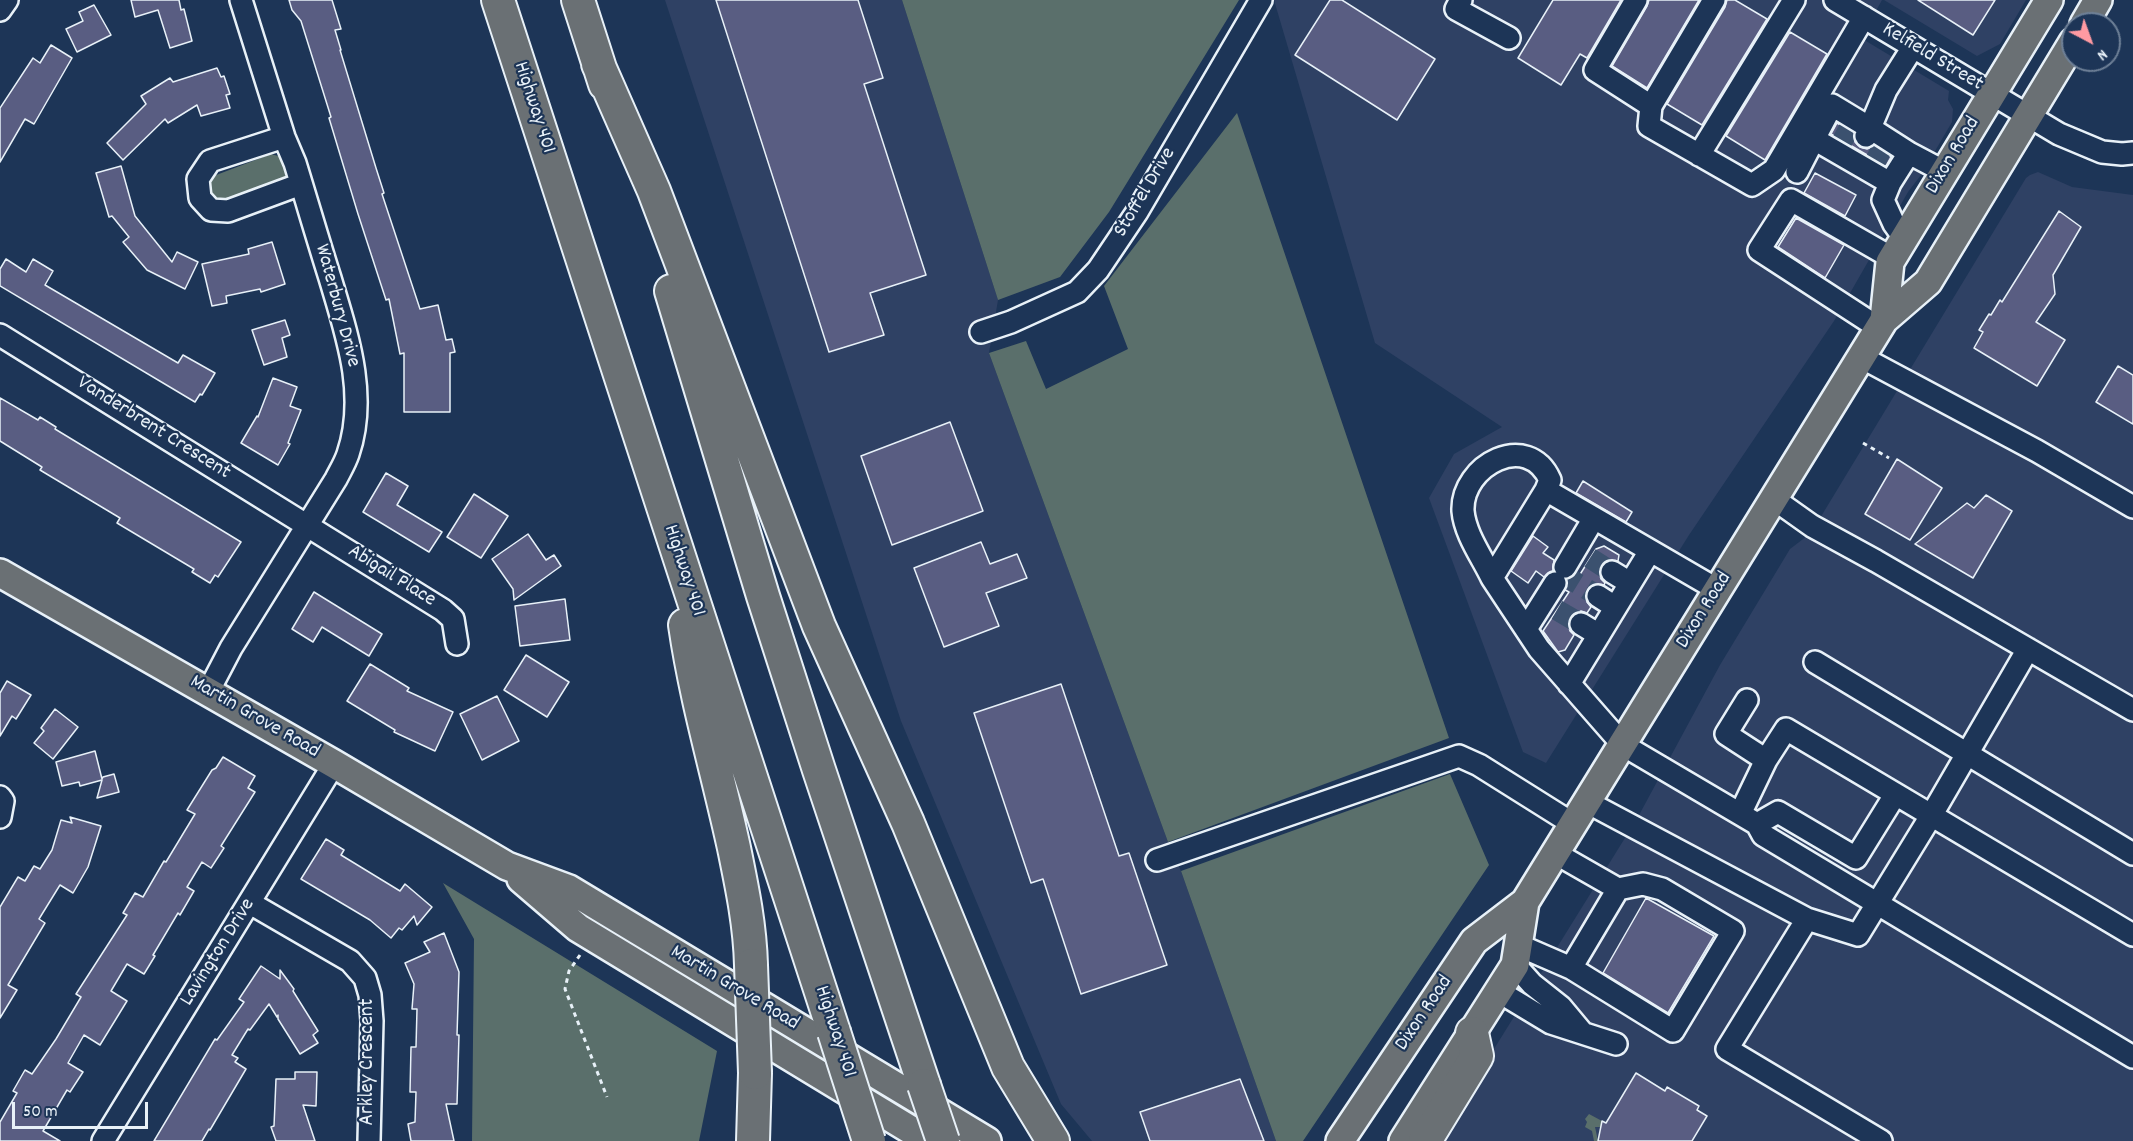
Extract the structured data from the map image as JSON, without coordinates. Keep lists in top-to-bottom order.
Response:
{
  "streets": {
    "highway": ["Highway 401"],
    "main road": ["Dixon Road", "Martin Grove Road"],
    "street": [
      "Kelfield Street",
      "Stoffel Drive",
      "Waterbury Drive",
      "Vanderbrent Crescent",
      "Abigail Place",
      "Lavington Drive",
      "Arkley Crescent"
    ]
  },
  "crossings": [
    ["Kelfield Street", "Dixon Road"],
    ["Waterbury Drive", "Vanderbrent Crescent"],
    ["Waterbury Drive", "Abigail Place"],
    ["Waterbury Drive", "Martin Grove Road"],
    ["Vanderbrent Crescent", "Abigail Place"],
    ["Martin Grove Road", "Lavington Drive"],
    ["Lavington Drive", "Arkley Crescent"]
  ],
  "scale_bar": "50 m",
  "north": "bottom right"
}
